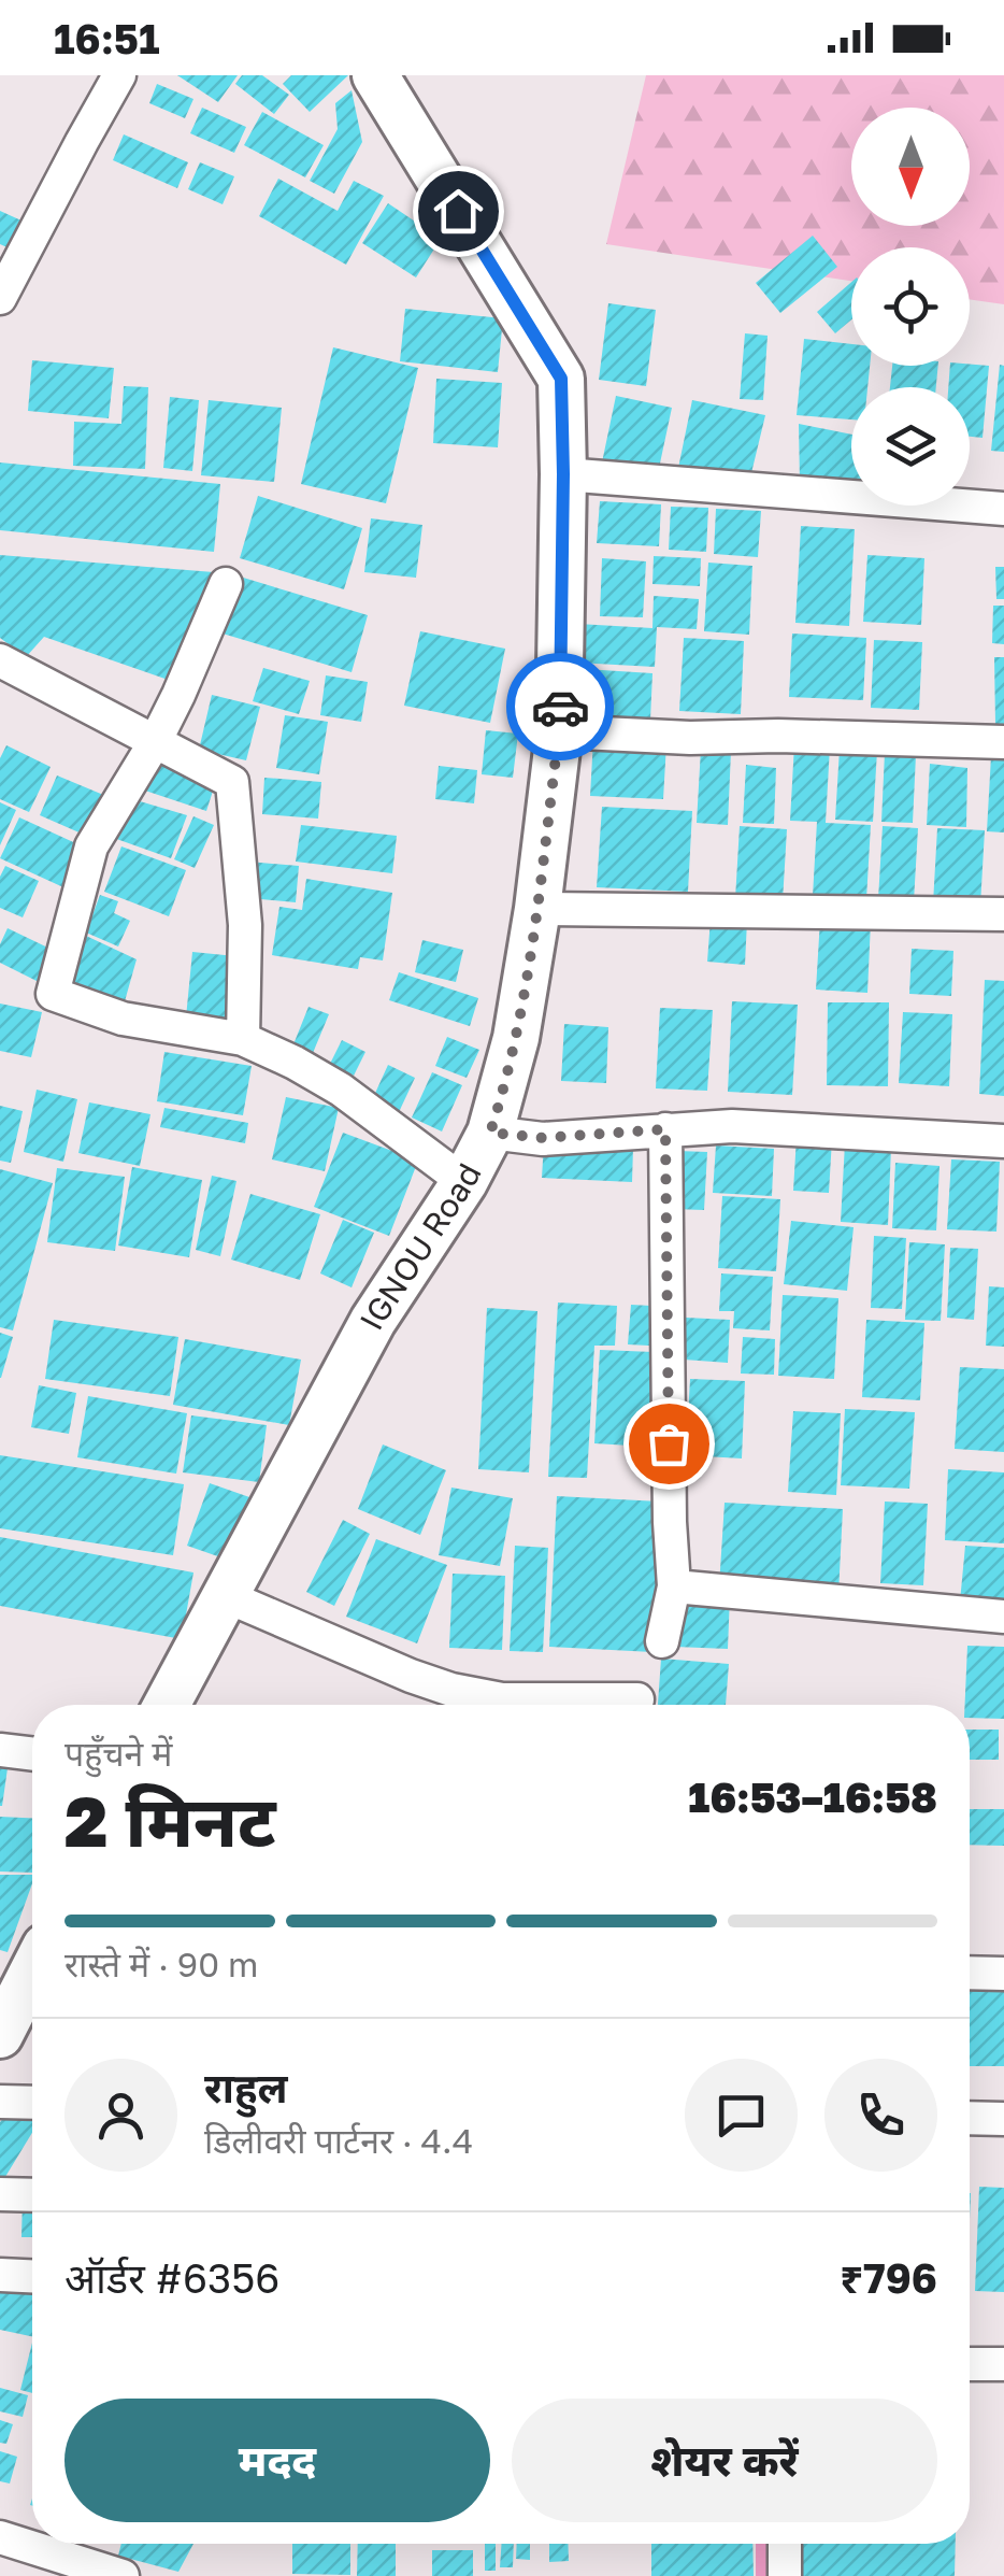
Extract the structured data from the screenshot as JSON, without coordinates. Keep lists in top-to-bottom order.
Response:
{
  "streets": {
    "street": ["IGNOU Road"]
  },
  "north": "bottom",
  "page": {
    "status": "16:51",
    "heading": ["2 मिनट", "पहुँचने में", "16:53–16:58"],
    "panel": [
      "राहुल",
      "डिलीवरी पार्टनर · 4.4",
      "ऑर्डर #6356",
      "₹796"
    ],
    "bar": "रास्ते में · 90 m",
    "buttons": ["मदद", "शेयर करें"]
  }
}
